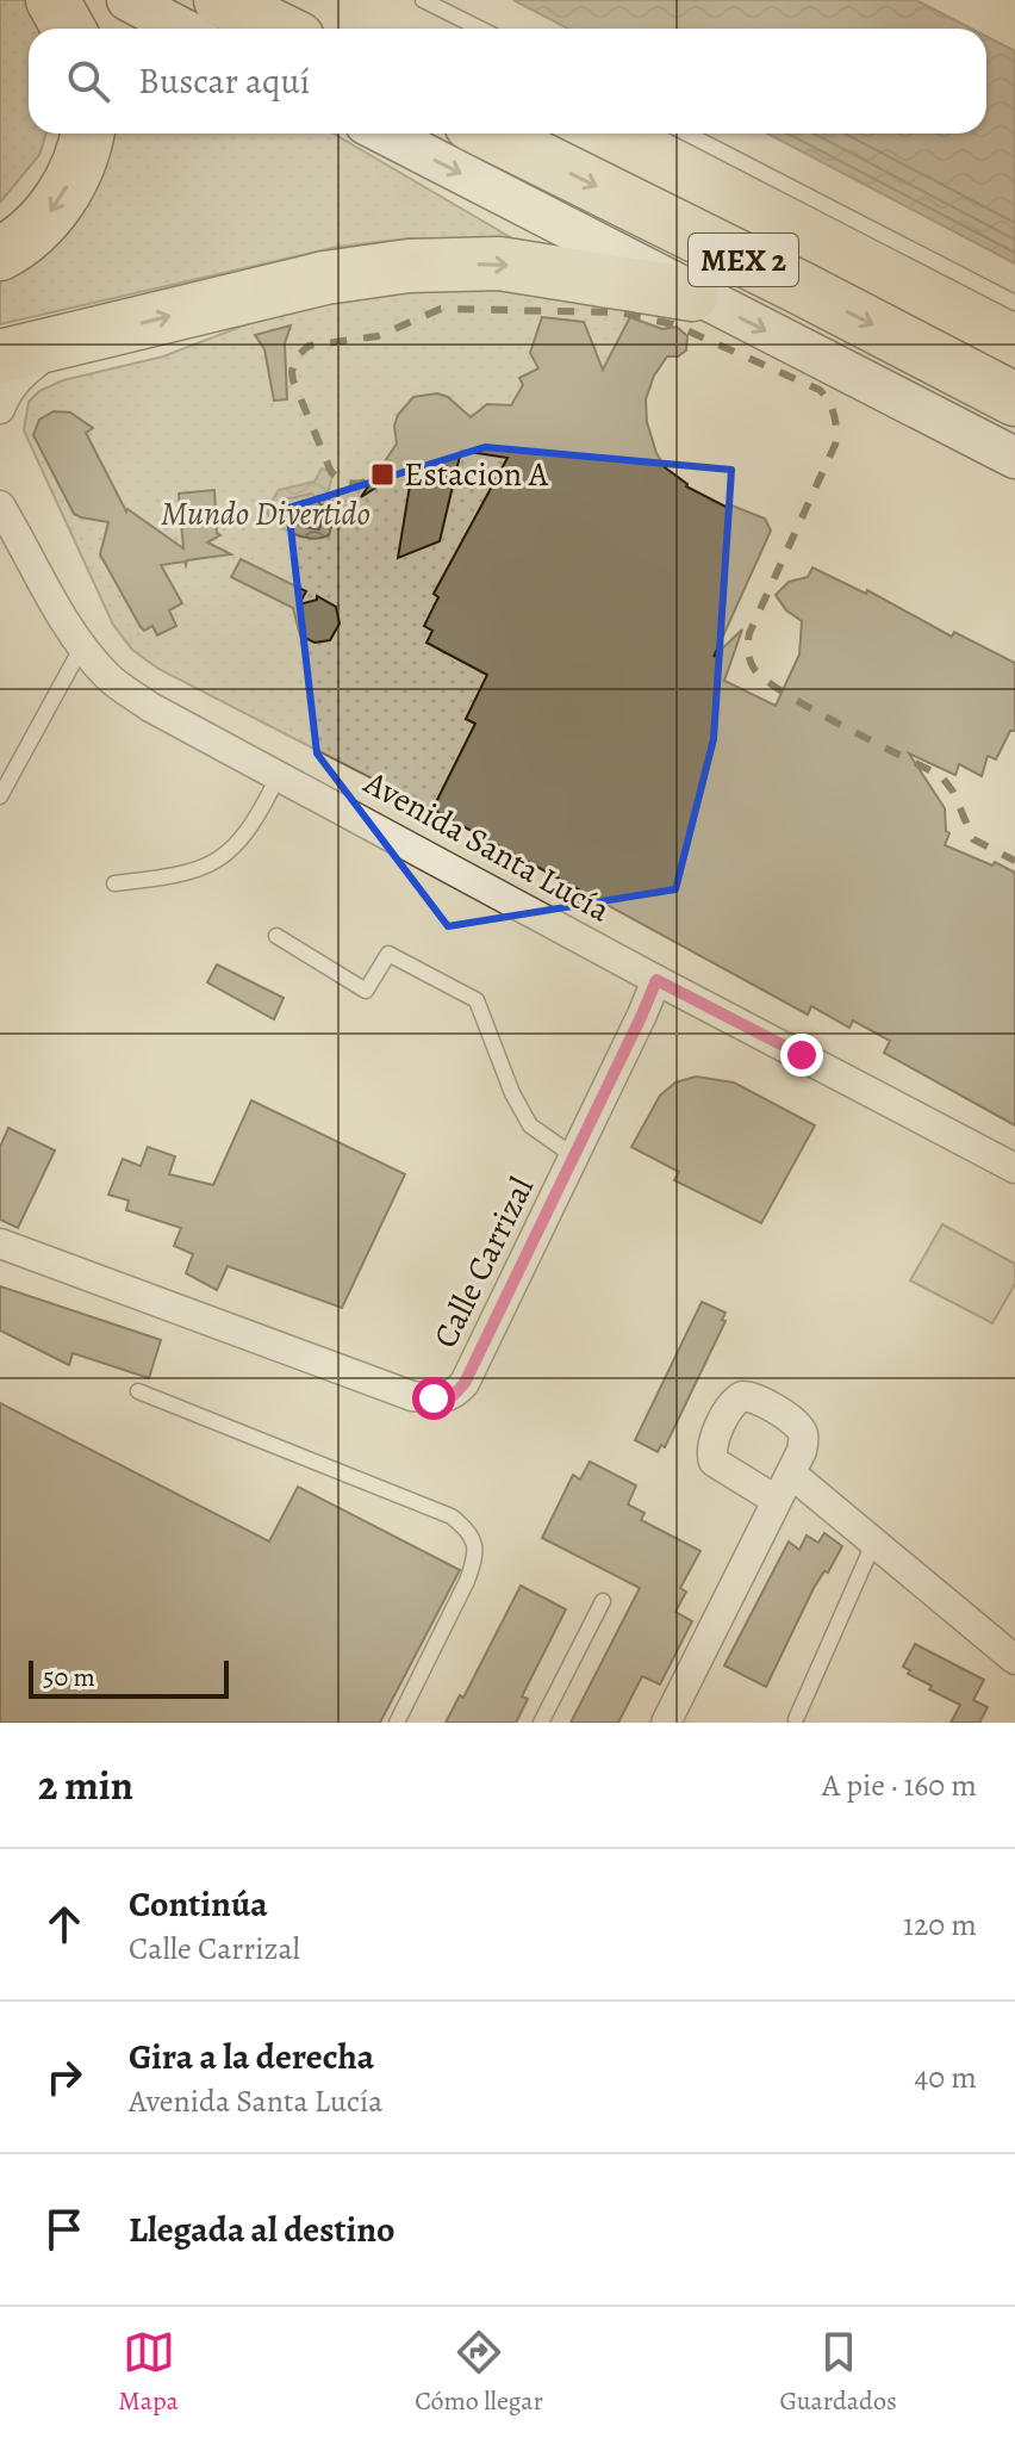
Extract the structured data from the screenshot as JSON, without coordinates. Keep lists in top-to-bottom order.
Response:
{
  "streets": {
    "highway": ["MEX 2"],
    "street": ["Avenida Santa Lucía", "Calle Carrizal"]
  },
  "crossings": [
    ["Avenida Santa Lucía", "Calle Carrizal"]
  ],
  "parks": ["Mundo Divertido"],
  "places": {
    "transit": ["Estacion A"]
  },
  "scale_bar": "50 m",
  "page": {
    "search": "Buscar aquí",
    "scale": "50 m",
    "heading": ["2 min", "A pie · 160 m"],
    "list": [
      ["Continúa", "Calle Carrizal", "120 m"],
      ["Gira a la derecha", "Avenida Santa Lucía", "40 m"],
      "Llegada al destino"
    ],
    "nav": ["Mapa", "Cómo llegar", "Guardados"]
  }
}
